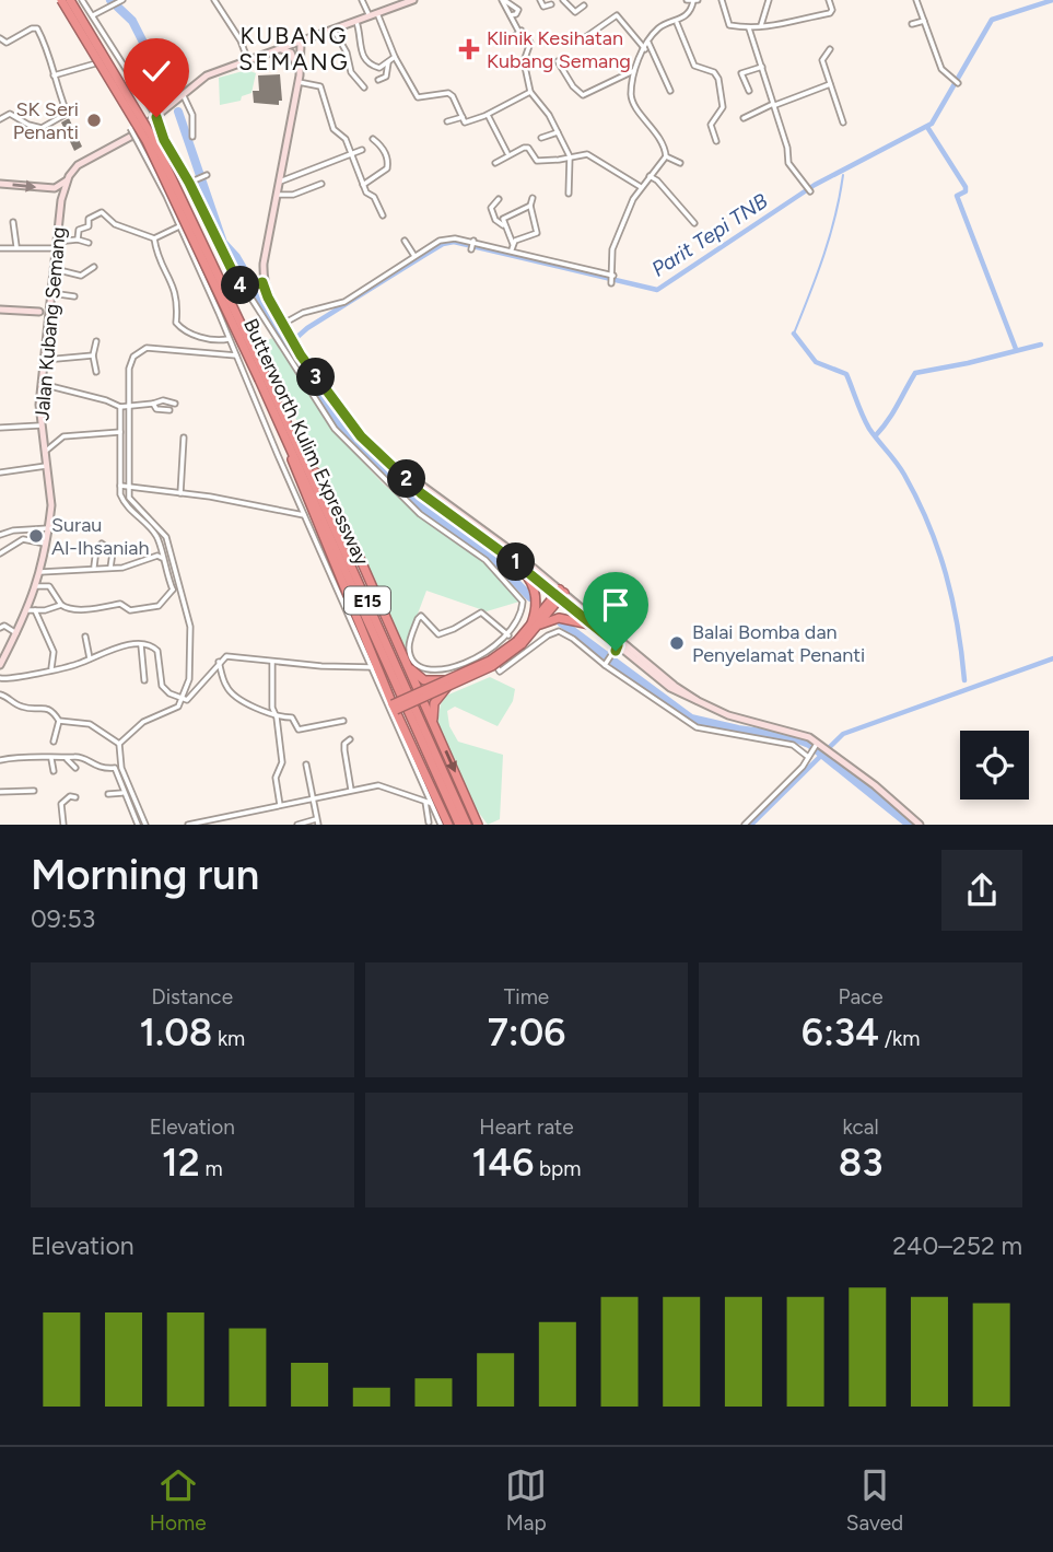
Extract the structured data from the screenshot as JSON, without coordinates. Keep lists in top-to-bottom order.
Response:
{
  "streets": {
    "highway": ["Butterworth Kulim Expressway", "E15"],
    "main road": ["Jalan Kubang Semang"]
  },
  "districts": ["KUBANG SEMANG"],
  "water": ["Parit Tepi TNB"],
  "places": {
    "health": ["Klinik Kesihatan Kubang Semang"],
    "other": ["SK Seri Penanti", "Surau Al-Ihsaniah", "Balai Bomba dan Penyelamat Penanti"]
  },
  "page": {
    "pins": [
      "4",
      "3",
      "2",
      "1"
    ],
    "heading": ["Morning run", "09:53"],
    "stats": [
      ["Distance", "1.08 km"],
      ["Time", "7:06"],
      ["Pace", "6:34 /km"],
      ["Elevation", "12 m"],
      ["Heart rate", "146 bpm"],
      ["kcal", "83"]
    ],
    "chart": ["Elevation", "240–252 m"],
    "tabs": ["Home", "Map", "Saved"]
  }
}
